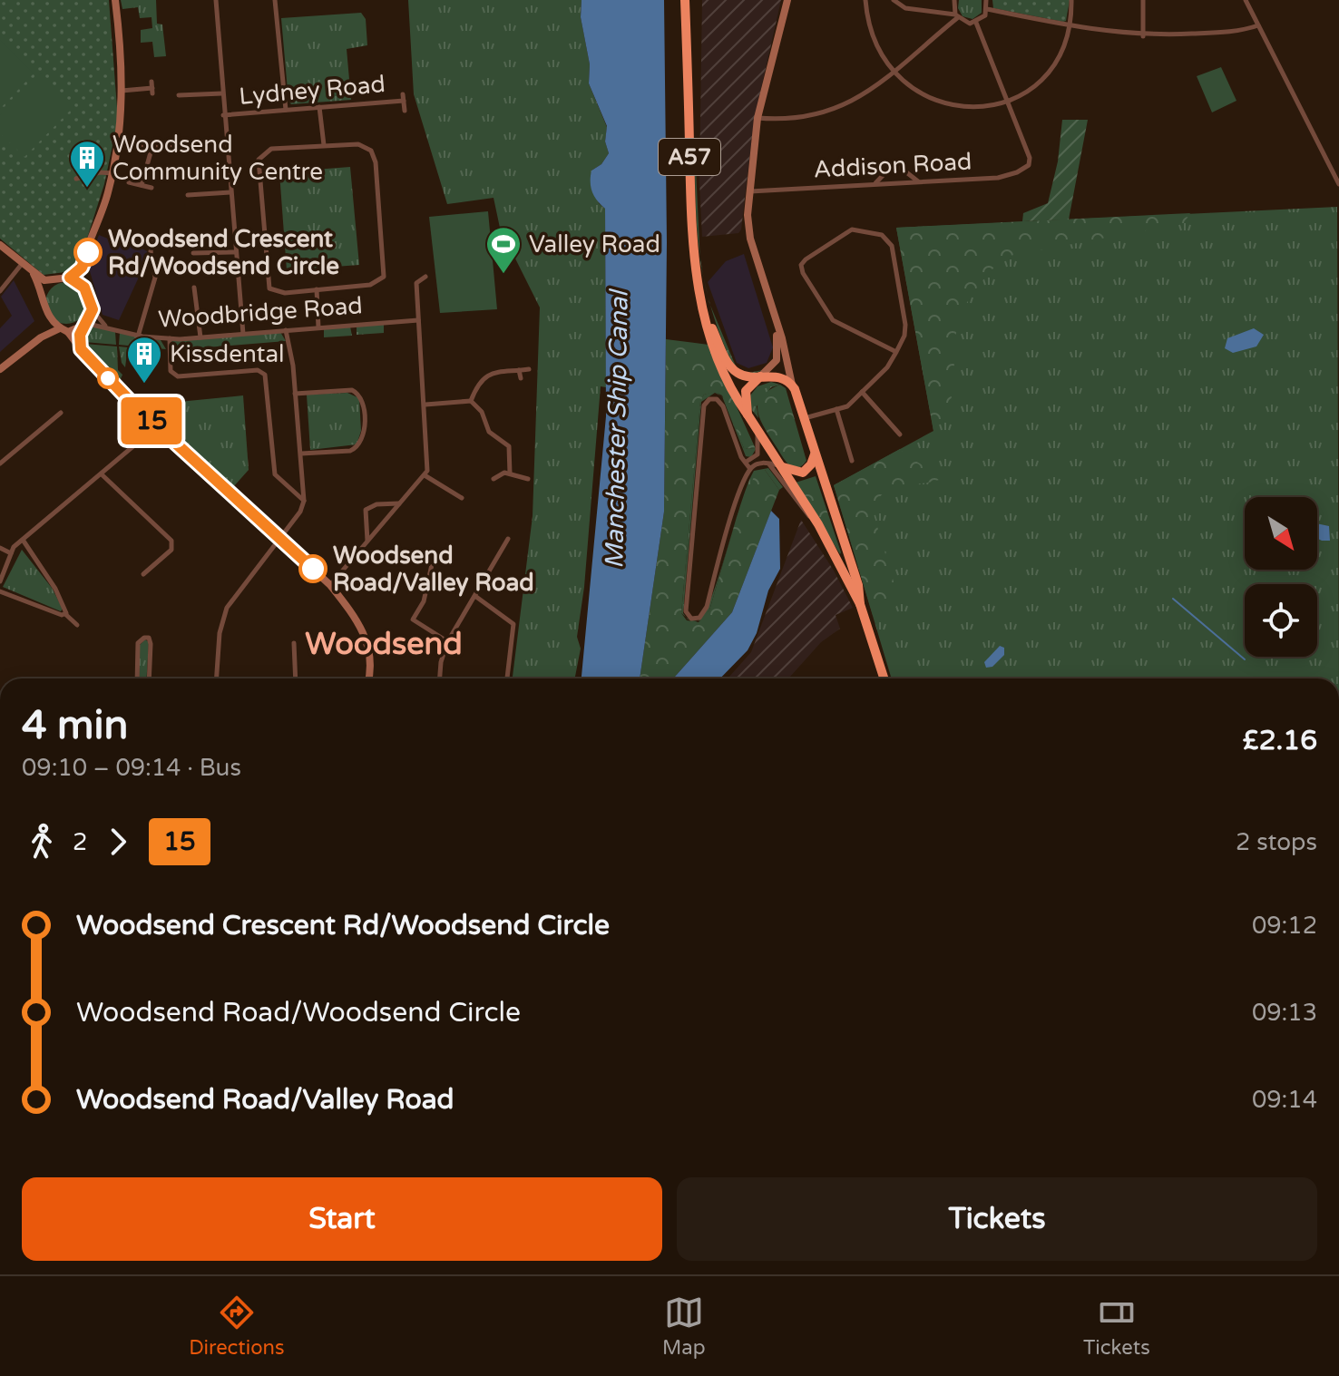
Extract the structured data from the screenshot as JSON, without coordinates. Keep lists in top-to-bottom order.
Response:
{
  "streets": {
    "highway": ["A57"],
    "street": ["Lydney Road", "Addison Road", "Woodbridge Road"]
  },
  "districts": ["Woodsend"],
  "water": ["Manchester Ship Canal"],
  "places": {
    "building": ["Woodsend Community Centre", "Kissdental"],
    "other": ["Woodsend Crescent Rd/Woodsend Circle", "Woodsend Road/Valley Road"],
    "sports": ["Valley Road"]
  },
  "lines": ["bus line 15"],
  "north": "bottom right",
  "page": {
    "on_map": "15",
    "heading": ["4 min", "09:10 – 09:14 · Bus", "£2.16"],
    "legs": ["2", "15", "2 stops"],
    "list": [
      {
        "name": "Woodsend Crescent Rd/Woodsend Circle",
        "value": "09:12"
      },
      {
        "name": "Woodsend Road/Woodsend Circle",
        "value": "09:13"
      },
      {
        "name": "Woodsend Road/Valley Road",
        "value": "09:14"
      }
    ],
    "buttons": ["Start", "Tickets"],
    "tabs": ["Directions", "Map", "Tickets"]
  }
}
